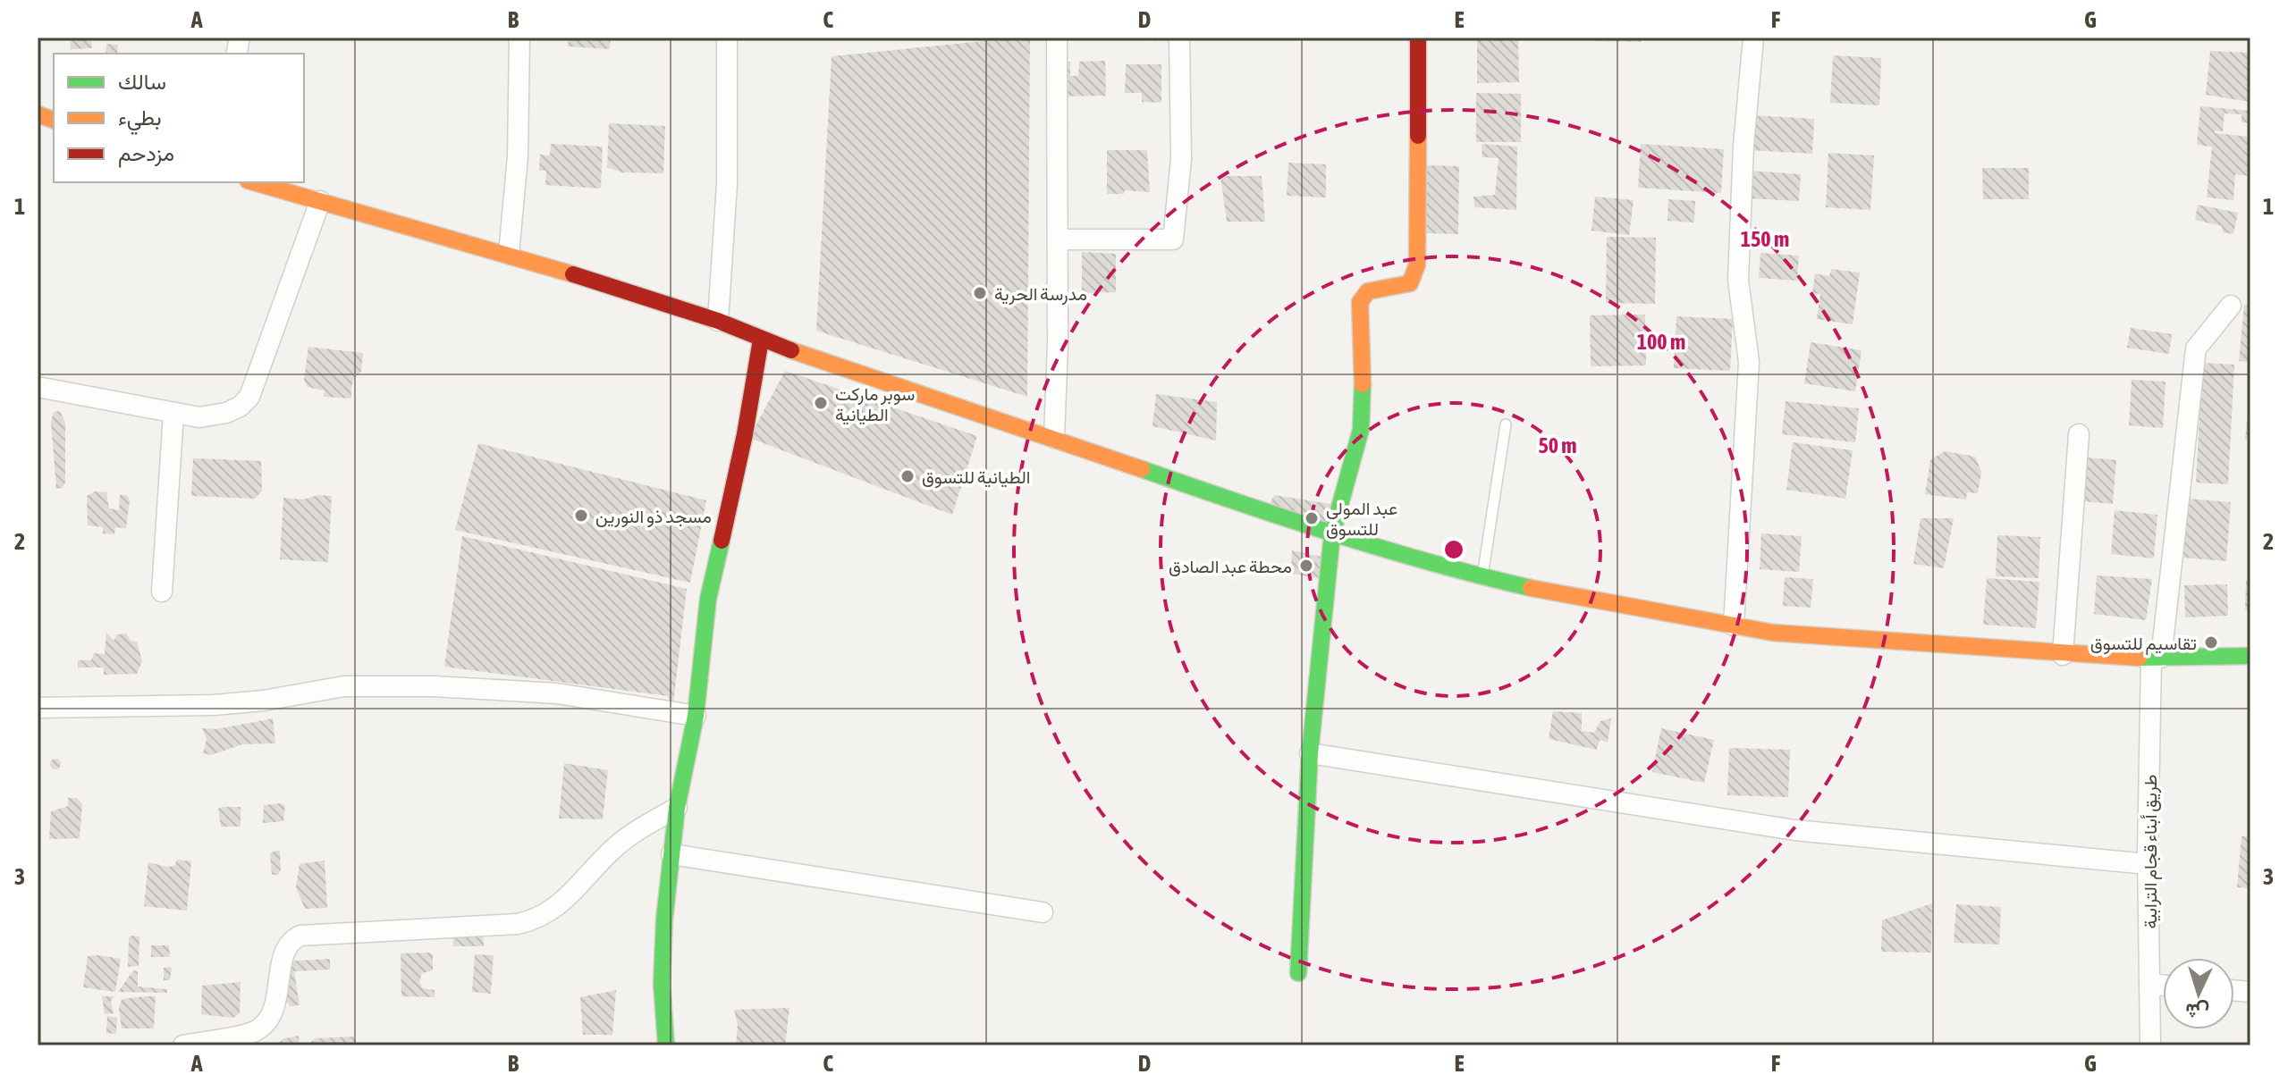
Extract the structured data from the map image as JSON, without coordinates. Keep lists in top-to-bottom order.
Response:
{
  "streets": {
    "street": ["طريق أبناء قجام الترابية"]
  },
  "places": [
    "مدرسة الحرية",
    "سوبر ماركت الطيانية",
    "الطيانية للتسوق",
    "مسجد ذو النورين",
    "عبد المولى للتسوق",
    "محطة عبد الصادق",
    "تقاسيم للتسوق"
  ],
  "legend": ["سالك", "بطيء", "مزدحم"],
  "north": "bottom",
  "grid": {
    "columns": [
      "A",
      "B",
      "C",
      "D",
      "E",
      "F",
      "G"
    ],
    "rows": ["1", "2", "3"]
  },
  "rings": ["150 m", "100 m", "50 m"]
}
